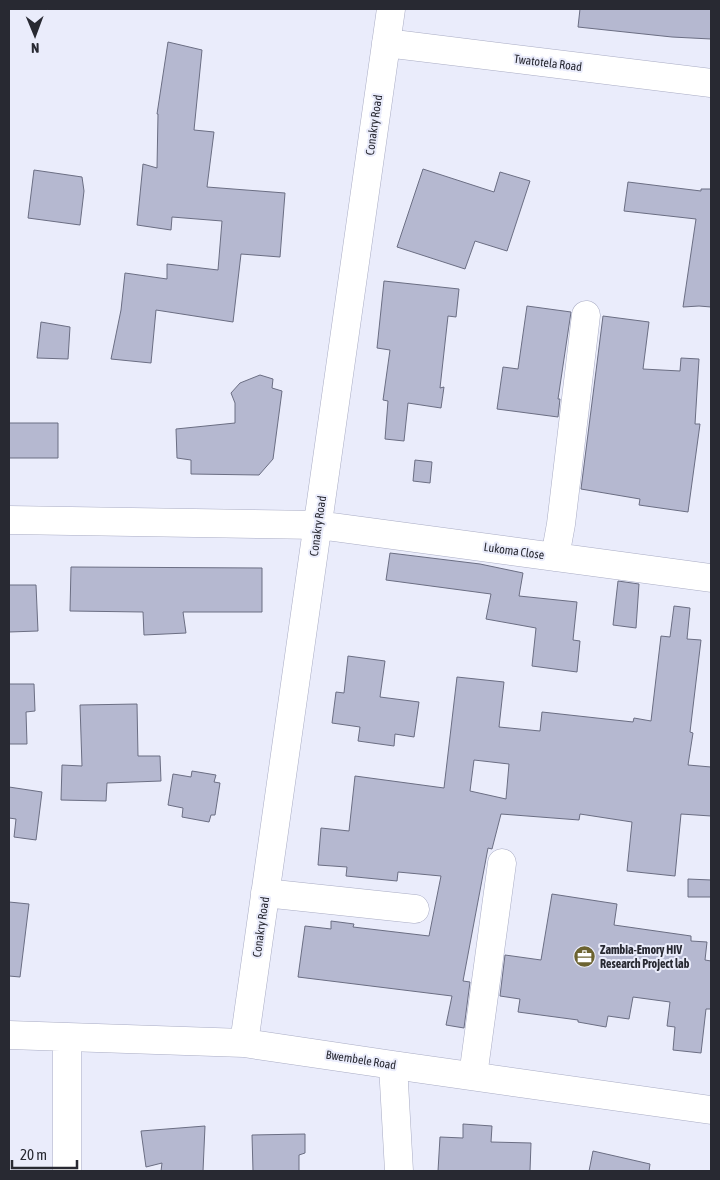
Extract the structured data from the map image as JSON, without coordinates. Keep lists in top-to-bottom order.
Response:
{
  "streets": {
    "street": [
      "Twatotela Road",
      "Conakry Road",
      "Lukoma Close",
      "Bwembele Road"
    ]
  },
  "crossings": [
    ["Twatotela Road", "Conakry Road"],
    ["Conakry Road", "Lukoma Close"],
    ["Conakry Road", "Bwembele Road"]
  ],
  "places": {
    "office": ["Zambia-Emory HIV Research Project lab"]
  },
  "scale_bar": "20 m",
  "north": "bottom"
}
